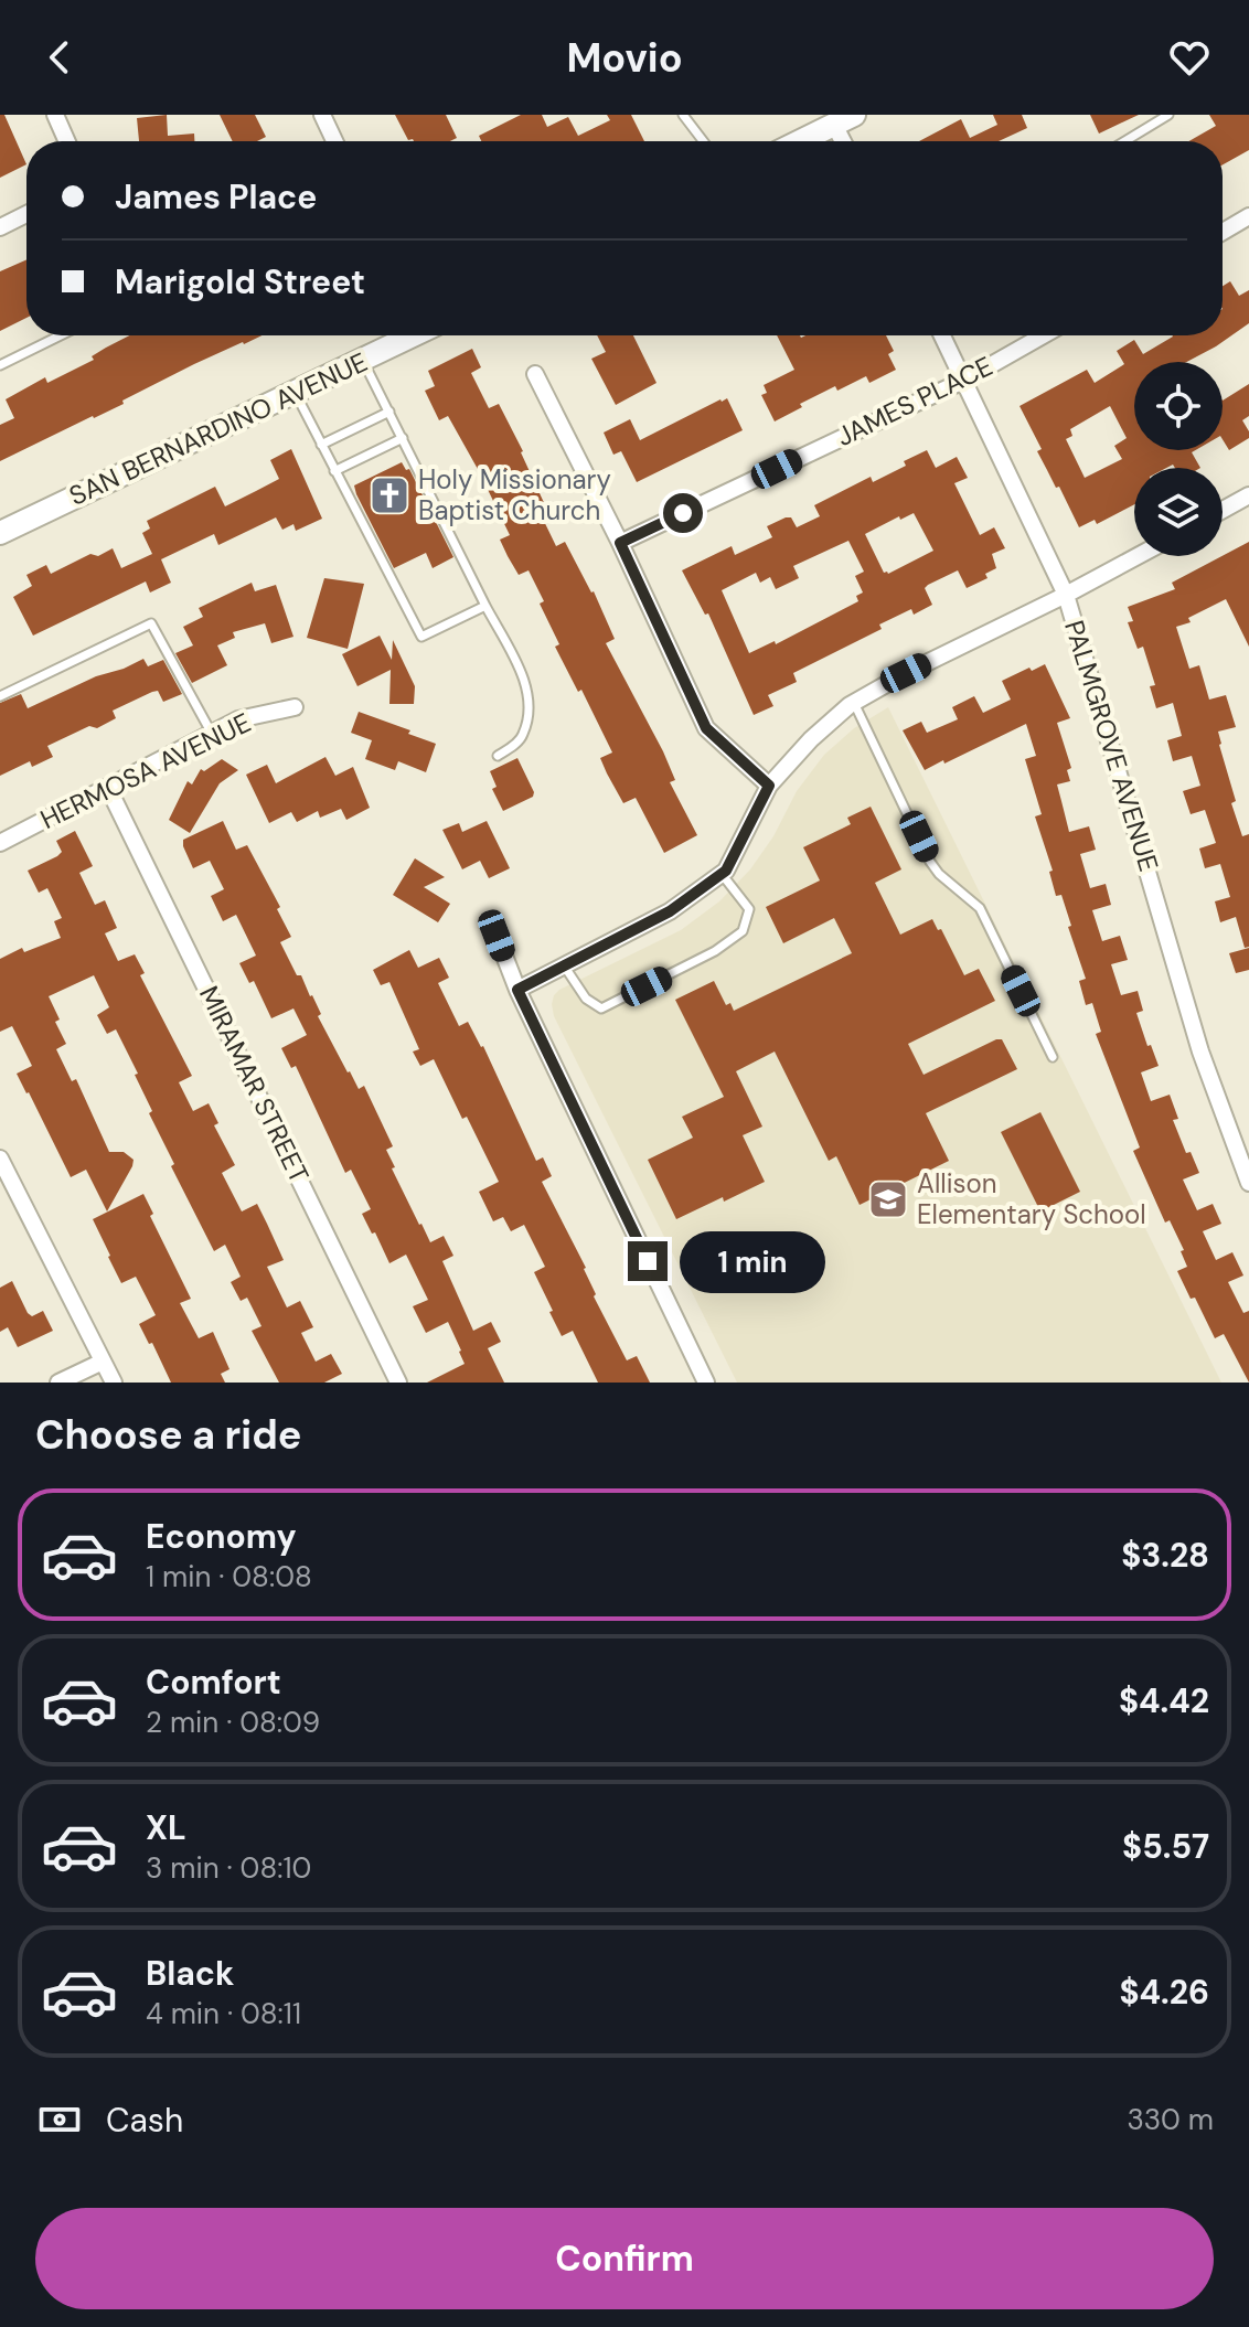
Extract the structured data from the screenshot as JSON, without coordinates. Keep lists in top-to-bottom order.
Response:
{
  "streets": {
    "main road": ["SAN BERNARDINO AVENUE"],
    "street": [
      "JAMES PLACE",
      "PALMGROVE AVENUE",
      "HERMOSA AVENUE",
      "MIRAMAR STREET"
    ]
  },
  "crossings": [
    ["JAMES PLACE", "PALMGROVE AVENUE"],
    ["HERMOSA AVENUE", "MIRAMAR STREET"]
  ],
  "places": {
    "church": ["Holy Missionary Baptist Church"],
    "school or university": ["Allison Elementary School"]
  },
  "page": {
    "header": "Movio",
    "banner": ["James Place", "Marigold Street"],
    "bubble": "1 min",
    "heading": "Choose a ride",
    "list": [
      {
        "name": "Economy",
        "note": "1 min · 08:08",
        "value": "$3.28"
      },
      {
        "name": "Comfort",
        "note": "2 min · 08:09",
        "value": "$4.42"
      },
      {
        "name": "XL",
        "note": "3 min · 08:10",
        "value": "$5.57"
      },
      {
        "name": "Black",
        "note": "4 min · 08:11",
        "value": "$4.26"
      }
    ],
    "pay": ["Cash", "330 m"],
    "buttons": "Confirm"
  }
}
